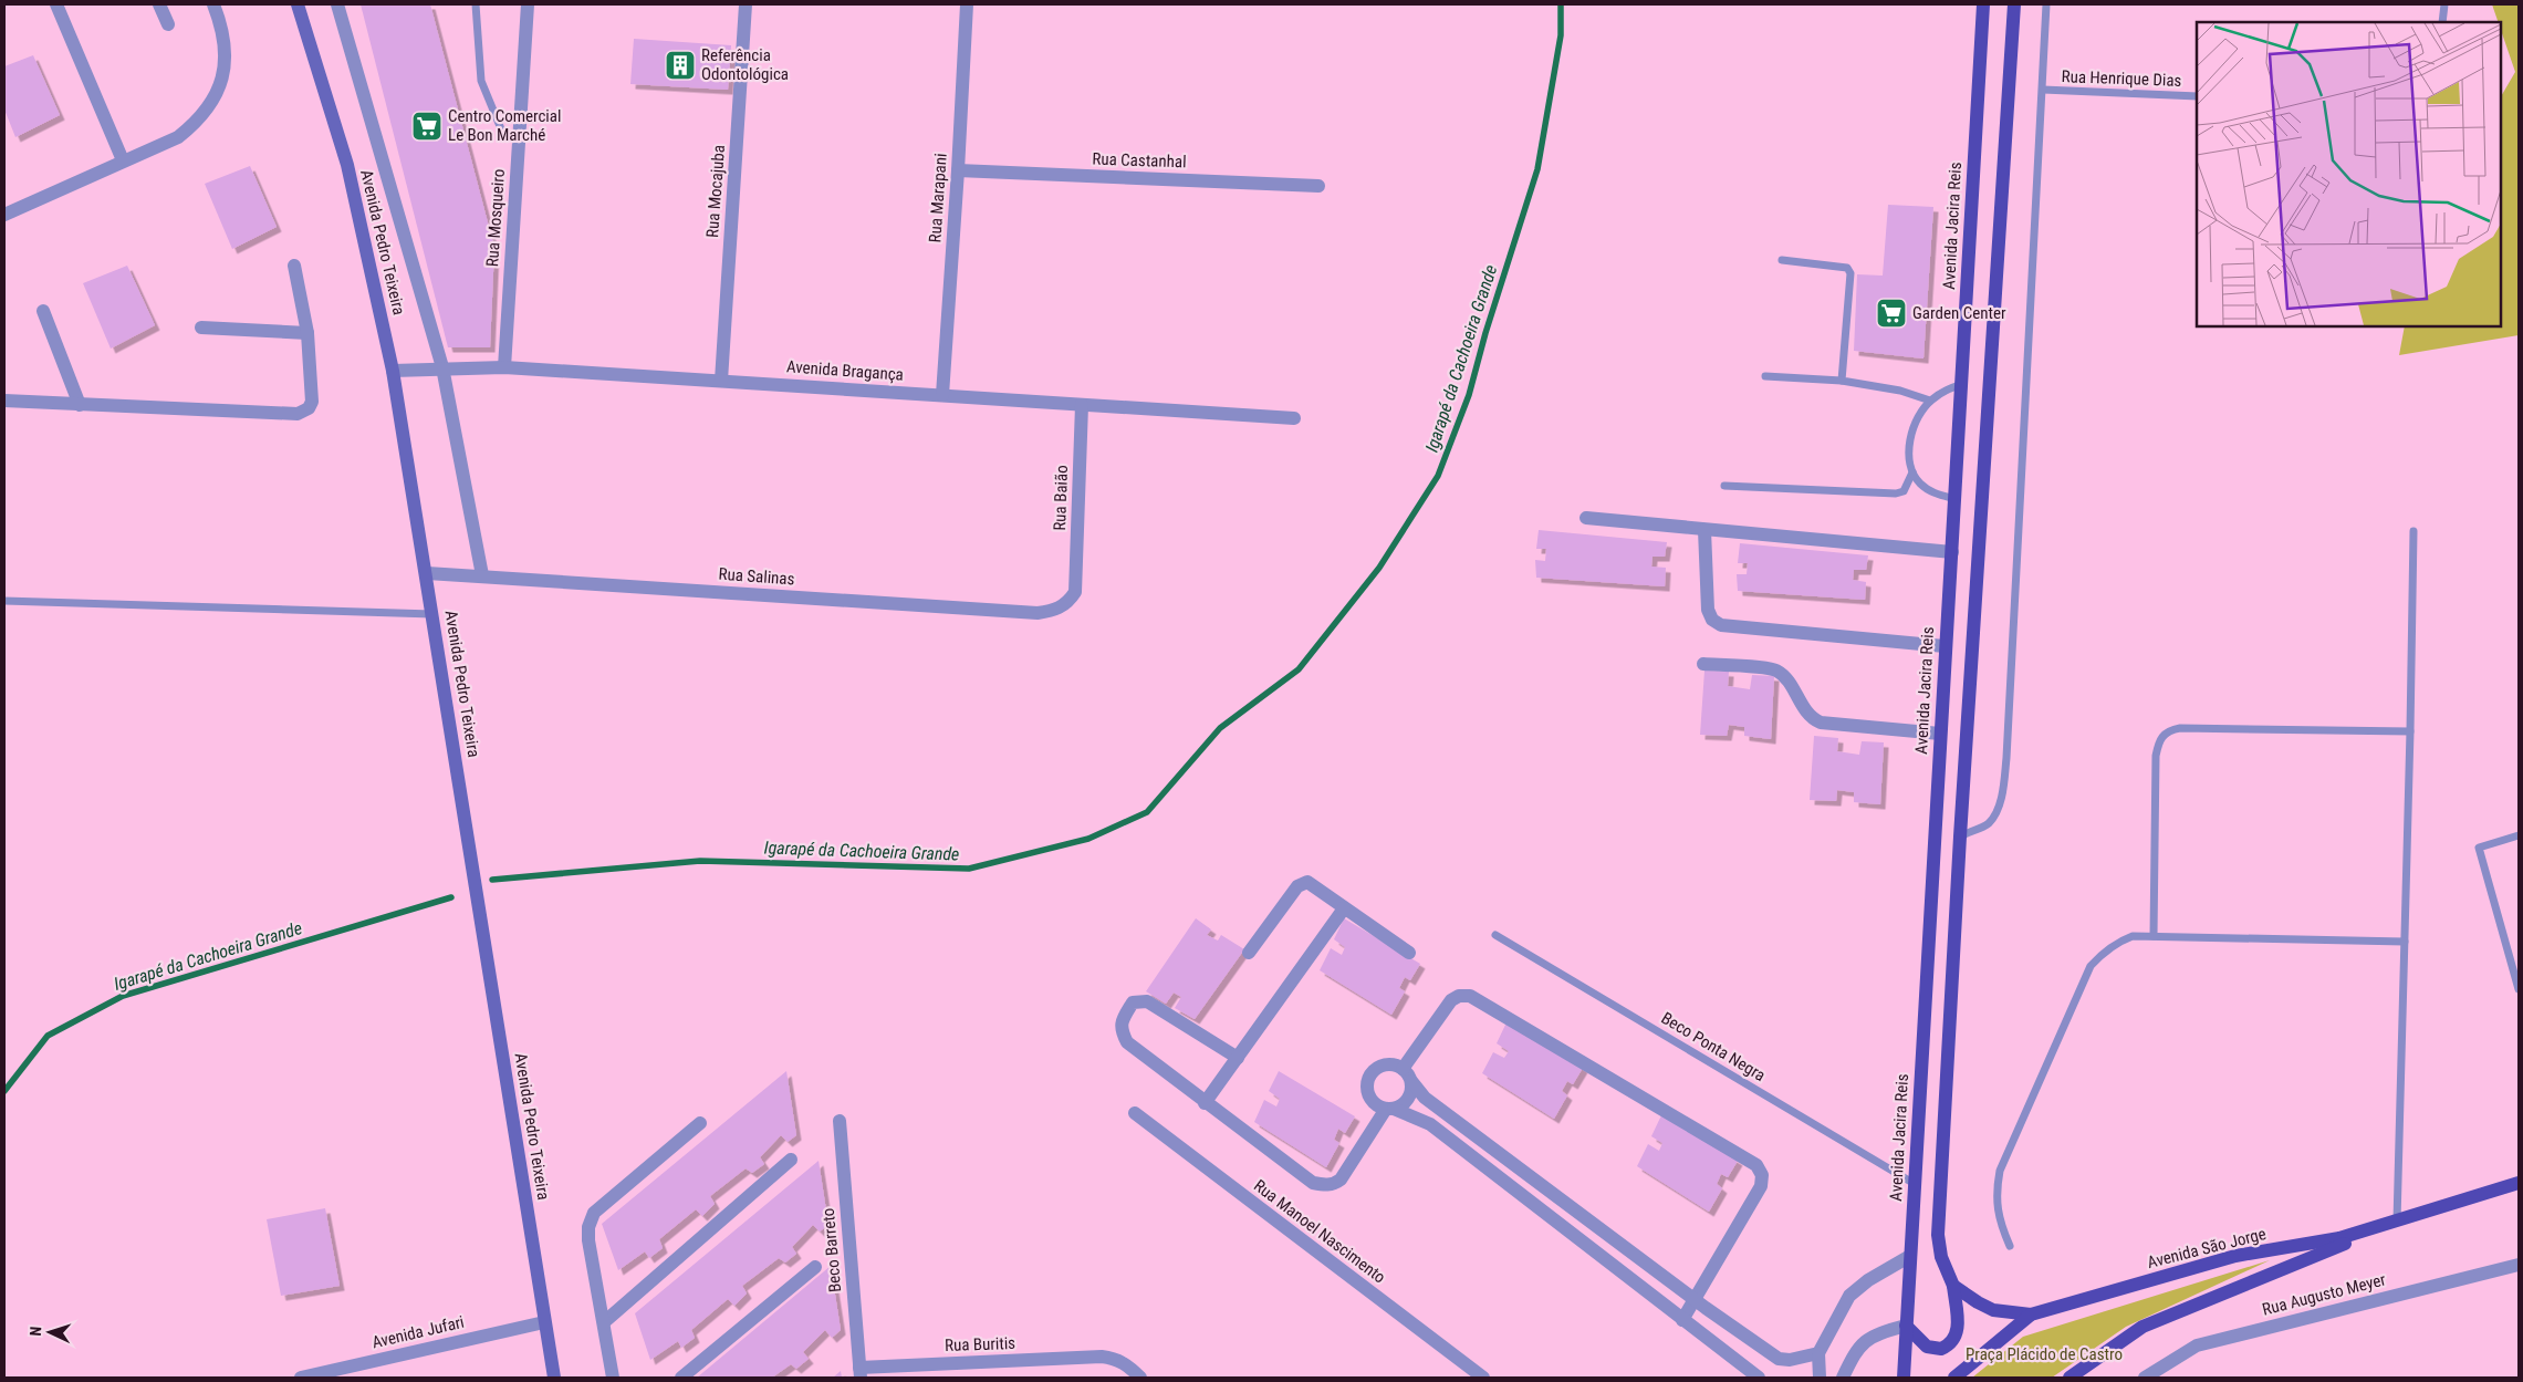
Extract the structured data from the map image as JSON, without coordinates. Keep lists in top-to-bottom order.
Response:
{
  "streets": {
    "main road": ["Avenida Jacira Reis", "Avenida São Jorge"],
    "street": [
      "Rua Castanhal",
      "Rua Mocajuba",
      "Rua Marapani",
      "Rua Mosqueiro",
      "Avenida Pedro Teixeira",
      "Avenida Bragança",
      "Rua Baião",
      "Rua Salinas",
      "Rua Manoel Nascimento",
      "Beco Barreto",
      "Rua Augusto Meyer",
      "Avenida Jufari",
      "Rua Buritis"
    ],
    "lane": ["Rua Henrique Dias", "Beco Ponta Negra"]
  },
  "crossings": [
    ["Rua Castanhal", "Rua Marapani"],
    ["Rua Mocajuba", "Avenida Bragança"],
    ["Rua Marapani", "Avenida Bragança"],
    ["Rua Mosqueiro", "Avenida Bragança"],
    ["Avenida Jacira Reis", "Beco Ponta Negra"],
    ["Avenida Pedro Teixeira", "Avenida Bragança"],
    ["Avenida Pedro Teixeira", "Rua Salinas"],
    ["Avenida Pedro Teixeira", "Avenida Jufari"],
    ["Avenida Bragança", "Rua Baião"],
    ["Rua Baião", "Rua Salinas"],
    ["Beco Barreto", "Rua Buritis"]
  ],
  "water": ["Igarapé da Cachoeira Grande"],
  "parks": ["Praça Plácido de Castro"],
  "places": {
    "building": ["Referência Odontológica"],
    "supermarket": ["Centro Comercial Le Bon Marché", "Garden Center"]
  },
  "north": "left"
}
